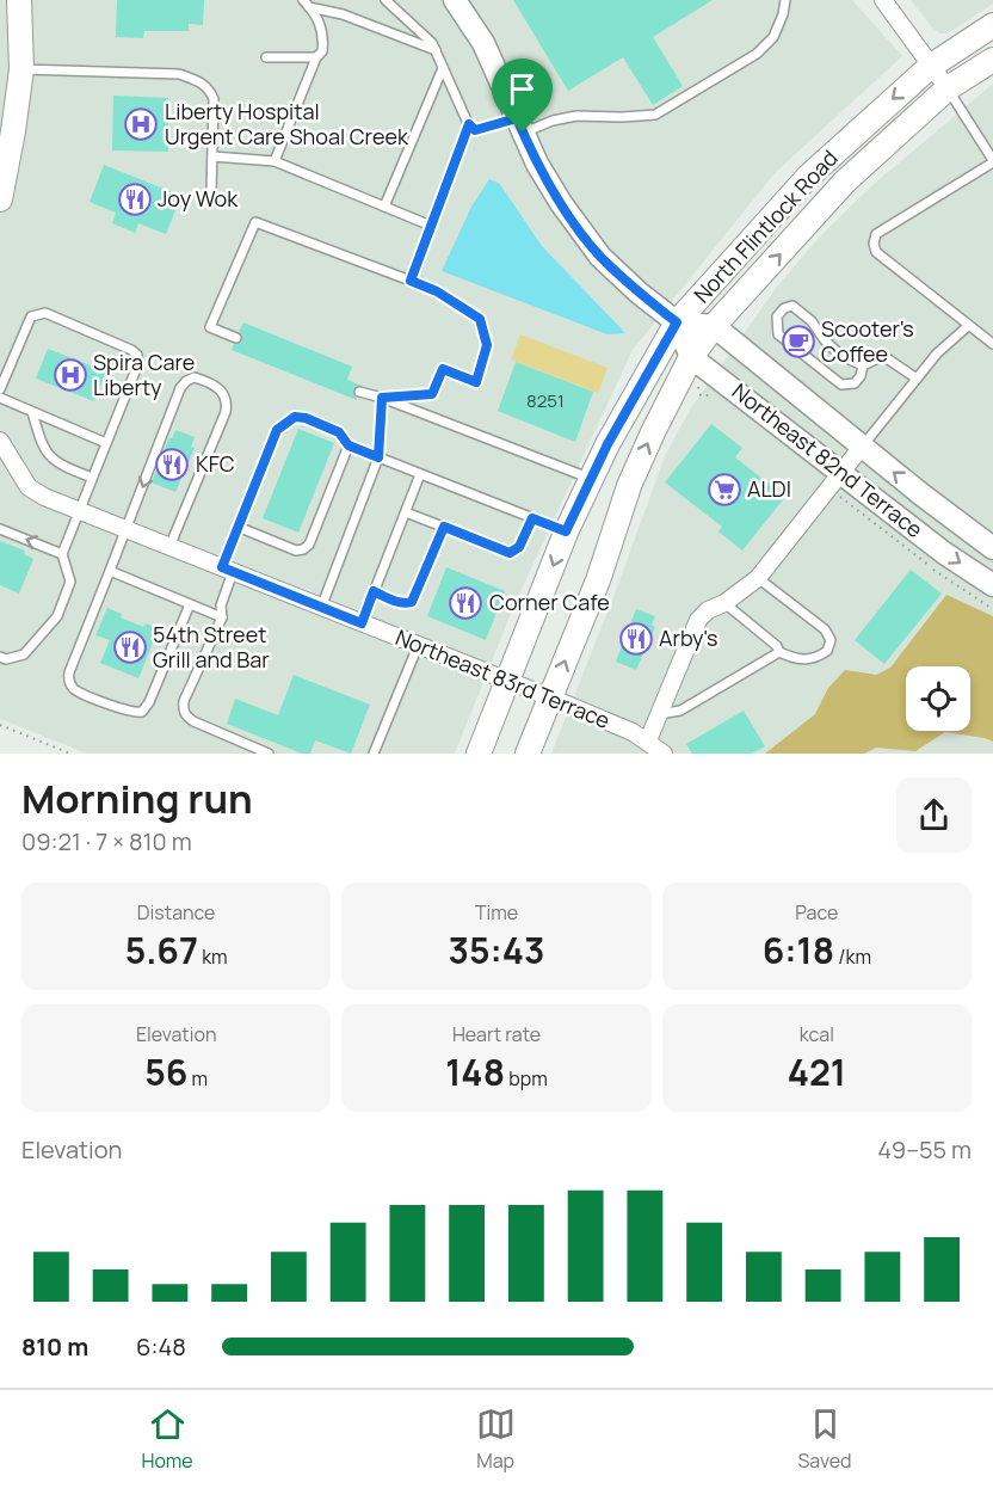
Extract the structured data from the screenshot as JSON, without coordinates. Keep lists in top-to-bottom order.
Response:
{
  "streets": {
    "main road": ["North Flintlock Road"],
    "street": ["Northeast 82nd Terrace", "Northeast 83rd Terrace"]
  },
  "crossings": [
    ["North Flintlock Road", "Northeast 82nd Terrace"],
    ["North Flintlock Road", "Northeast 83rd Terrace"]
  ],
  "places": {
    "hospital": ["Liberty Hospital Urgent Care Shoal Creek", "Spira Care Liberty"],
    "restaurant": [
      "Joy Wok",
      "KFC",
      "Corner Cafe",
      "Arby's",
      "54th Street Grill and Bar"
    ],
    "cafe": ["Scooter's Coffee"],
    "supermarket": ["ALDI"]
  },
  "house_numbers": ["8251"],
  "page": {
    "heading": ["Morning run", "09:21 · 7 × 810 m"],
    "stats": [
      ["Distance", "5.67 km"],
      ["Time", "35:43"],
      ["Pace", "6:18 /km"],
      ["Elevation", "56 m"],
      ["Heart rate", "148 bpm"],
      ["kcal", "421"]
    ],
    "chart": ["Elevation", "49–55 m"],
    "list": [
      {
        "name": "810 m",
        "note": "6:48"
      }
    ],
    "tabs": ["Home", "Map", "Saved"]
  }
}
